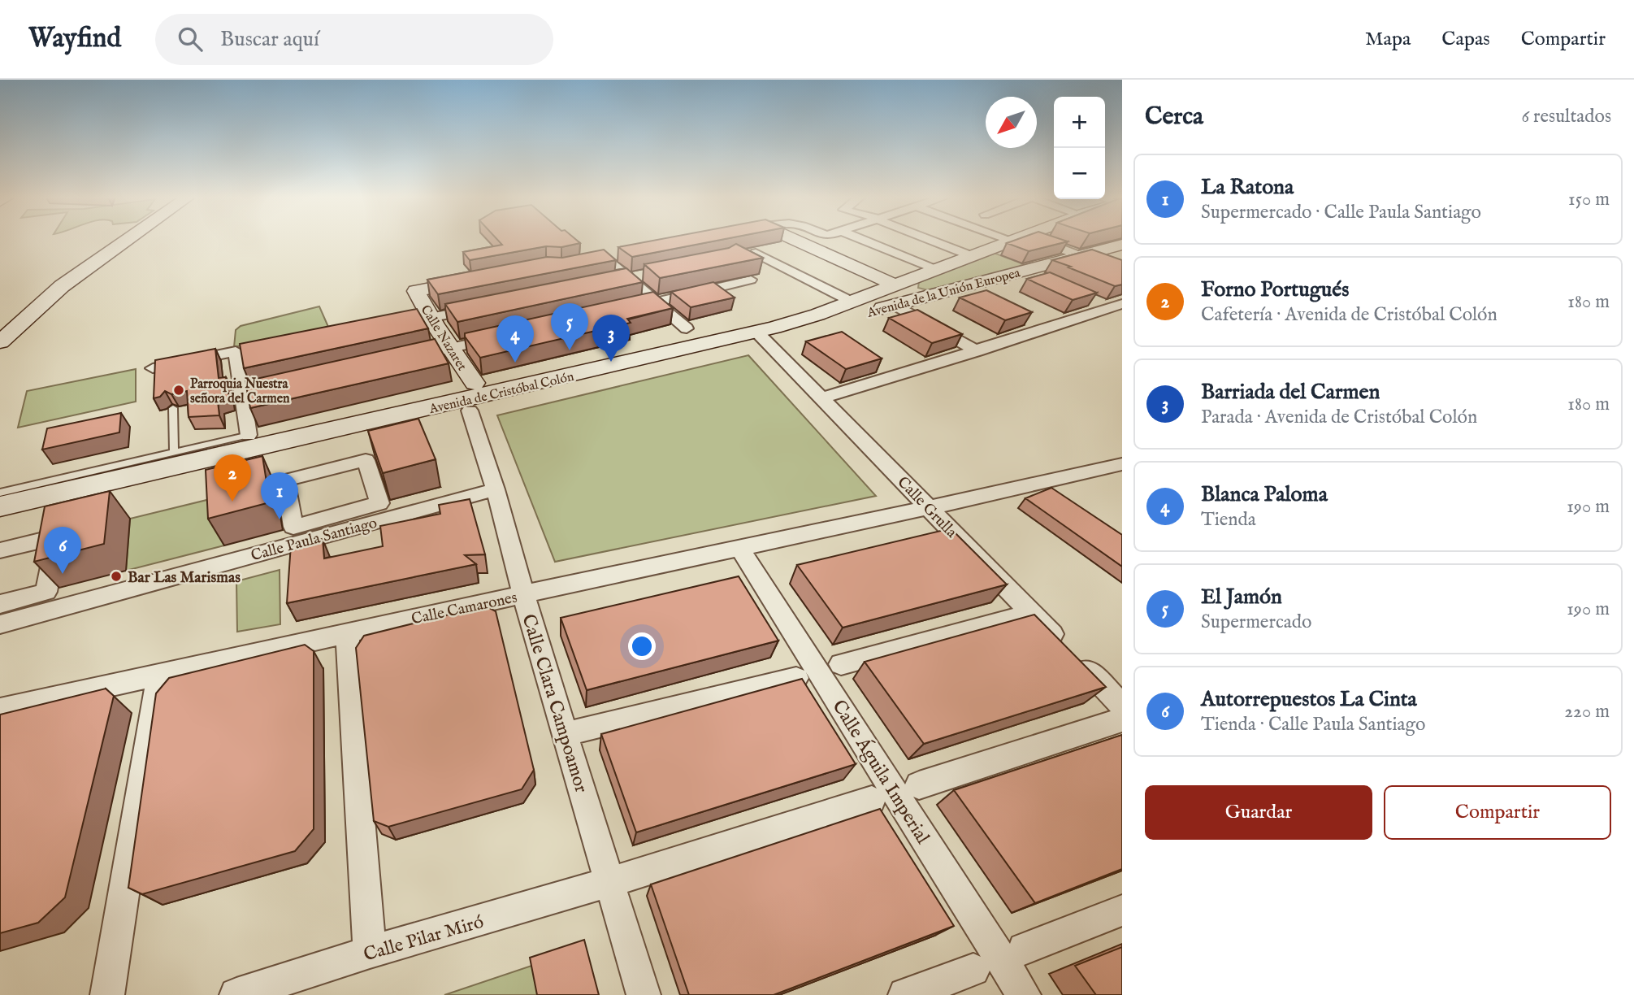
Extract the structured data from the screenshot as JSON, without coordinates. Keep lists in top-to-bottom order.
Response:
{
  "streets": {
    "main road": ["Avenida de la Unión Europea", "Calle Nazaret", "Avenida de Cristóbal Colón"],
    "street": [
      "Calle Grulla",
      "Calle Paula Santiago",
      "Calle Camarones",
      "Calle Clara Campoamor",
      "Calle Águila Imperial",
      "Calle Pilar Miró"
    ]
  },
  "crossings": [
    ["Avenida de la Unión Europea", "Avenida de Cristóbal Colón"],
    ["Avenida de la Unión Europea", "Calle Grulla"],
    ["Avenida de Cristóbal Colón", "Calle Grulla"],
    ["Avenida de Cristóbal Colón", "Calle Clara Campoamor"],
    ["Calle Grulla", "Calle Camarones"],
    ["Calle Paula Santiago", "Calle Clara Campoamor"],
    ["Calle Camarones", "Calle Clara Campoamor"],
    ["Calle Camarones", "Calle Águila Imperial"],
    ["Calle Clara Campoamor", "Calle Pilar Miró"]
  ],
  "places": ["Parroquia Nuestra señora del Carmen", "Bar Las Marismas"],
  "north": "bottom left",
  "page": {
    "header": "Wayfind",
    "search": "Buscar aquí",
    "nav": ["Mapa", "Capas", "Compartir"],
    "heading": ["Cerca", "6 resultados"],
    "map_buttons": ["+", "−"],
    "list": [
      {
        "mark": "1",
        "name": "La Ratona",
        "note": "Supermercado · Calle Paula Santiago",
        "value": "150 m"
      },
      {
        "mark": "2",
        "name": "Forno Portugués",
        "note": "Cafetería · Avenida de Cristóbal Colón",
        "value": "180 m"
      },
      {
        "mark": "3",
        "name": "Barriada del Carmen",
        "note": "Parada · Avenida de Cristóbal Colón",
        "value": "180 m"
      },
      {
        "mark": "4",
        "name": "Blanca Paloma",
        "note": "Tienda",
        "value": "190 m"
      },
      {
        "mark": "5",
        "name": "El Jamón",
        "note": "Supermercado",
        "value": "190 m"
      },
      {
        "mark": "6",
        "name": "Autorrepuestos La Cinta",
        "note": "Tienda · Calle Paula Santiago",
        "value": "220 m"
      }
    ],
    "pins": [
      "5",
      "3",
      "4",
      "2",
      "1",
      "6"
    ],
    "buttons": ["Guardar", "Compartir"]
  }
}
